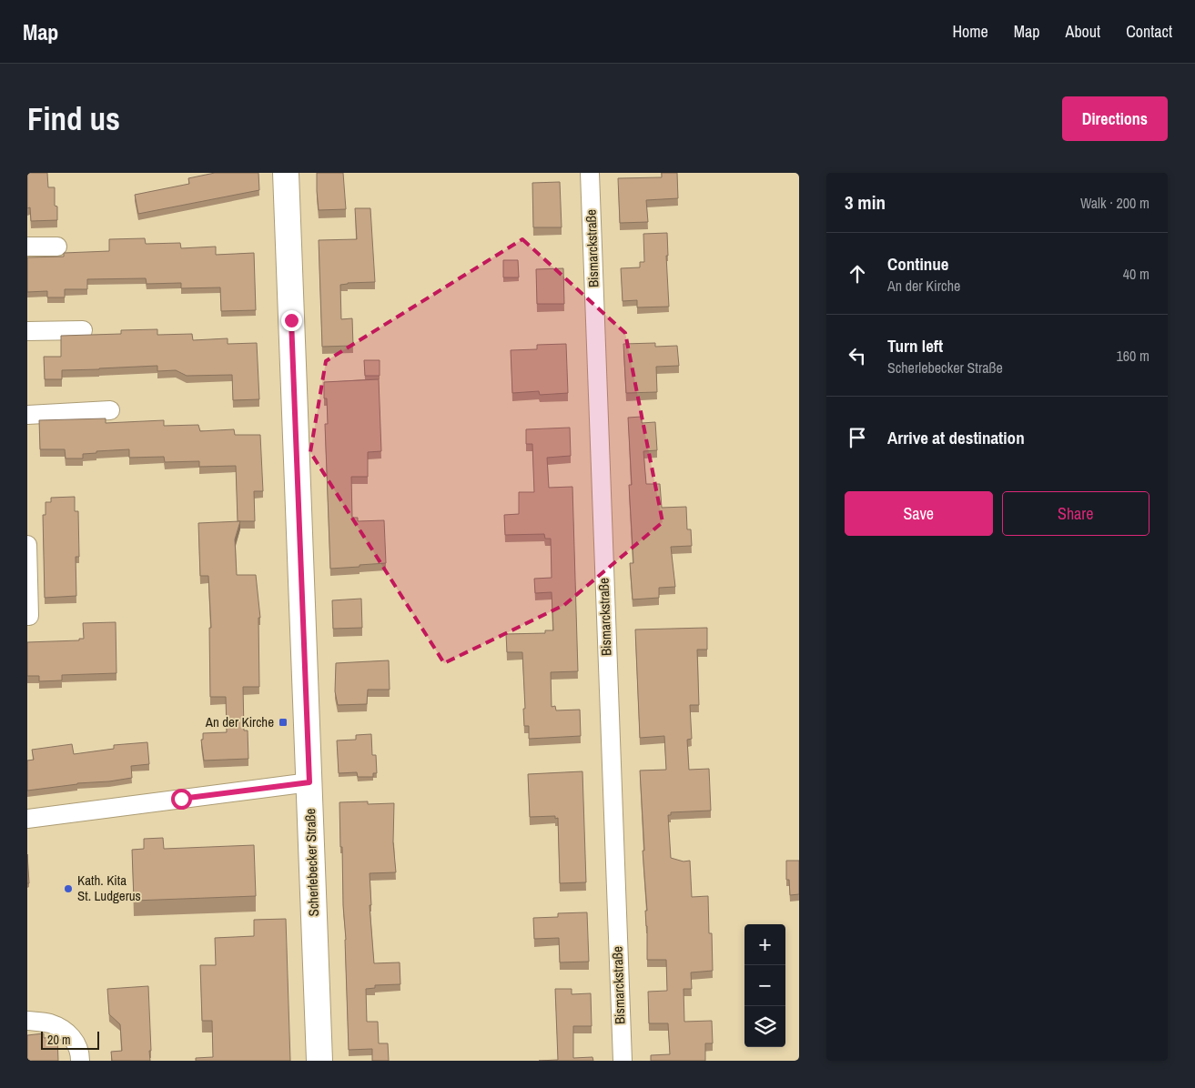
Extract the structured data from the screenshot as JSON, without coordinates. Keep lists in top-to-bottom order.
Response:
{
  "streets": {
    "street": ["Bismarckstraße", "Scherlebecker Straße"]
  },
  "places": {
    "transit": ["An der Kirche"],
    "other": ["Kath. Kita St. Ludgerus"]
  },
  "scale_bar": "20 m",
  "page": {
    "header": "Map",
    "nav": [
      "Home",
      "Map",
      "About",
      "Contact"
    ],
    "buttons": [
      "Directions",
      ["Save", "Share"]
    ],
    "title": "Find us",
    "heading": ["3 min", "Walk · 200 m"],
    "list": [
      ["Continue", "An der Kirche", "40 m"],
      ["Turn left", "Scherlebecker Straße", "160 m"],
      "Arrive at destination"
    ],
    "map_buttons": ["+", "−"],
    "scale": "20 m"
  }
}
